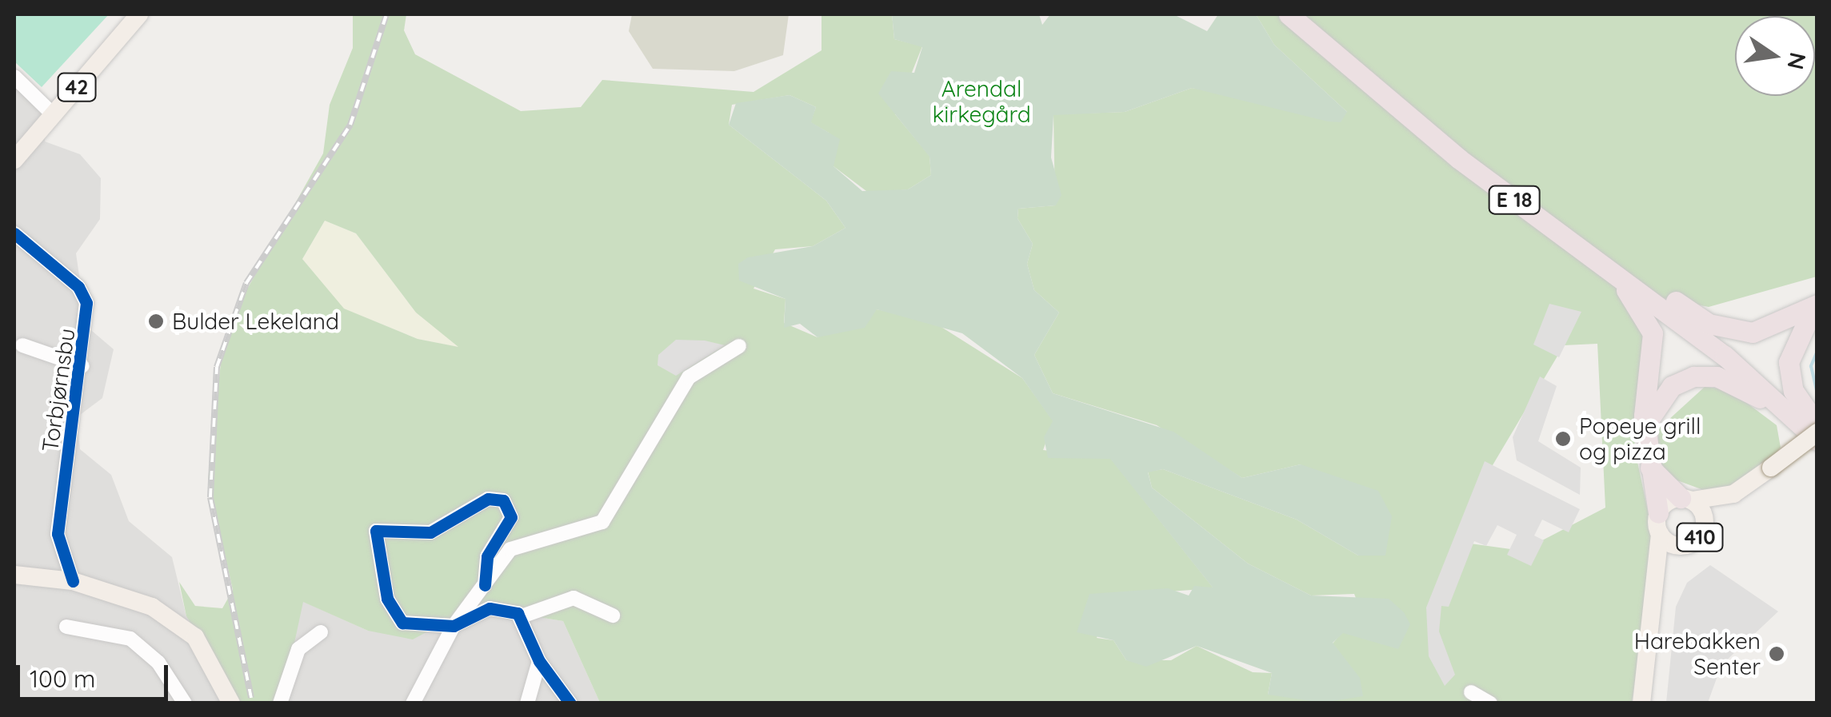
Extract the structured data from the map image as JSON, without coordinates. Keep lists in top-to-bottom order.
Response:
{
  "streets": {
    "highway": ["E 18"],
    "main road": ["42", "410"],
    "street": ["Torbjørnsbu"]
  },
  "crossings": [
    ["E 18", "410"]
  ],
  "parks": ["Arendal kirkegård"],
  "places": ["Bulder Lekeland", "Popeye grill og pizza", "Harebakken Senter"],
  "scale_bar": "100 m",
  "north": "right"
}
